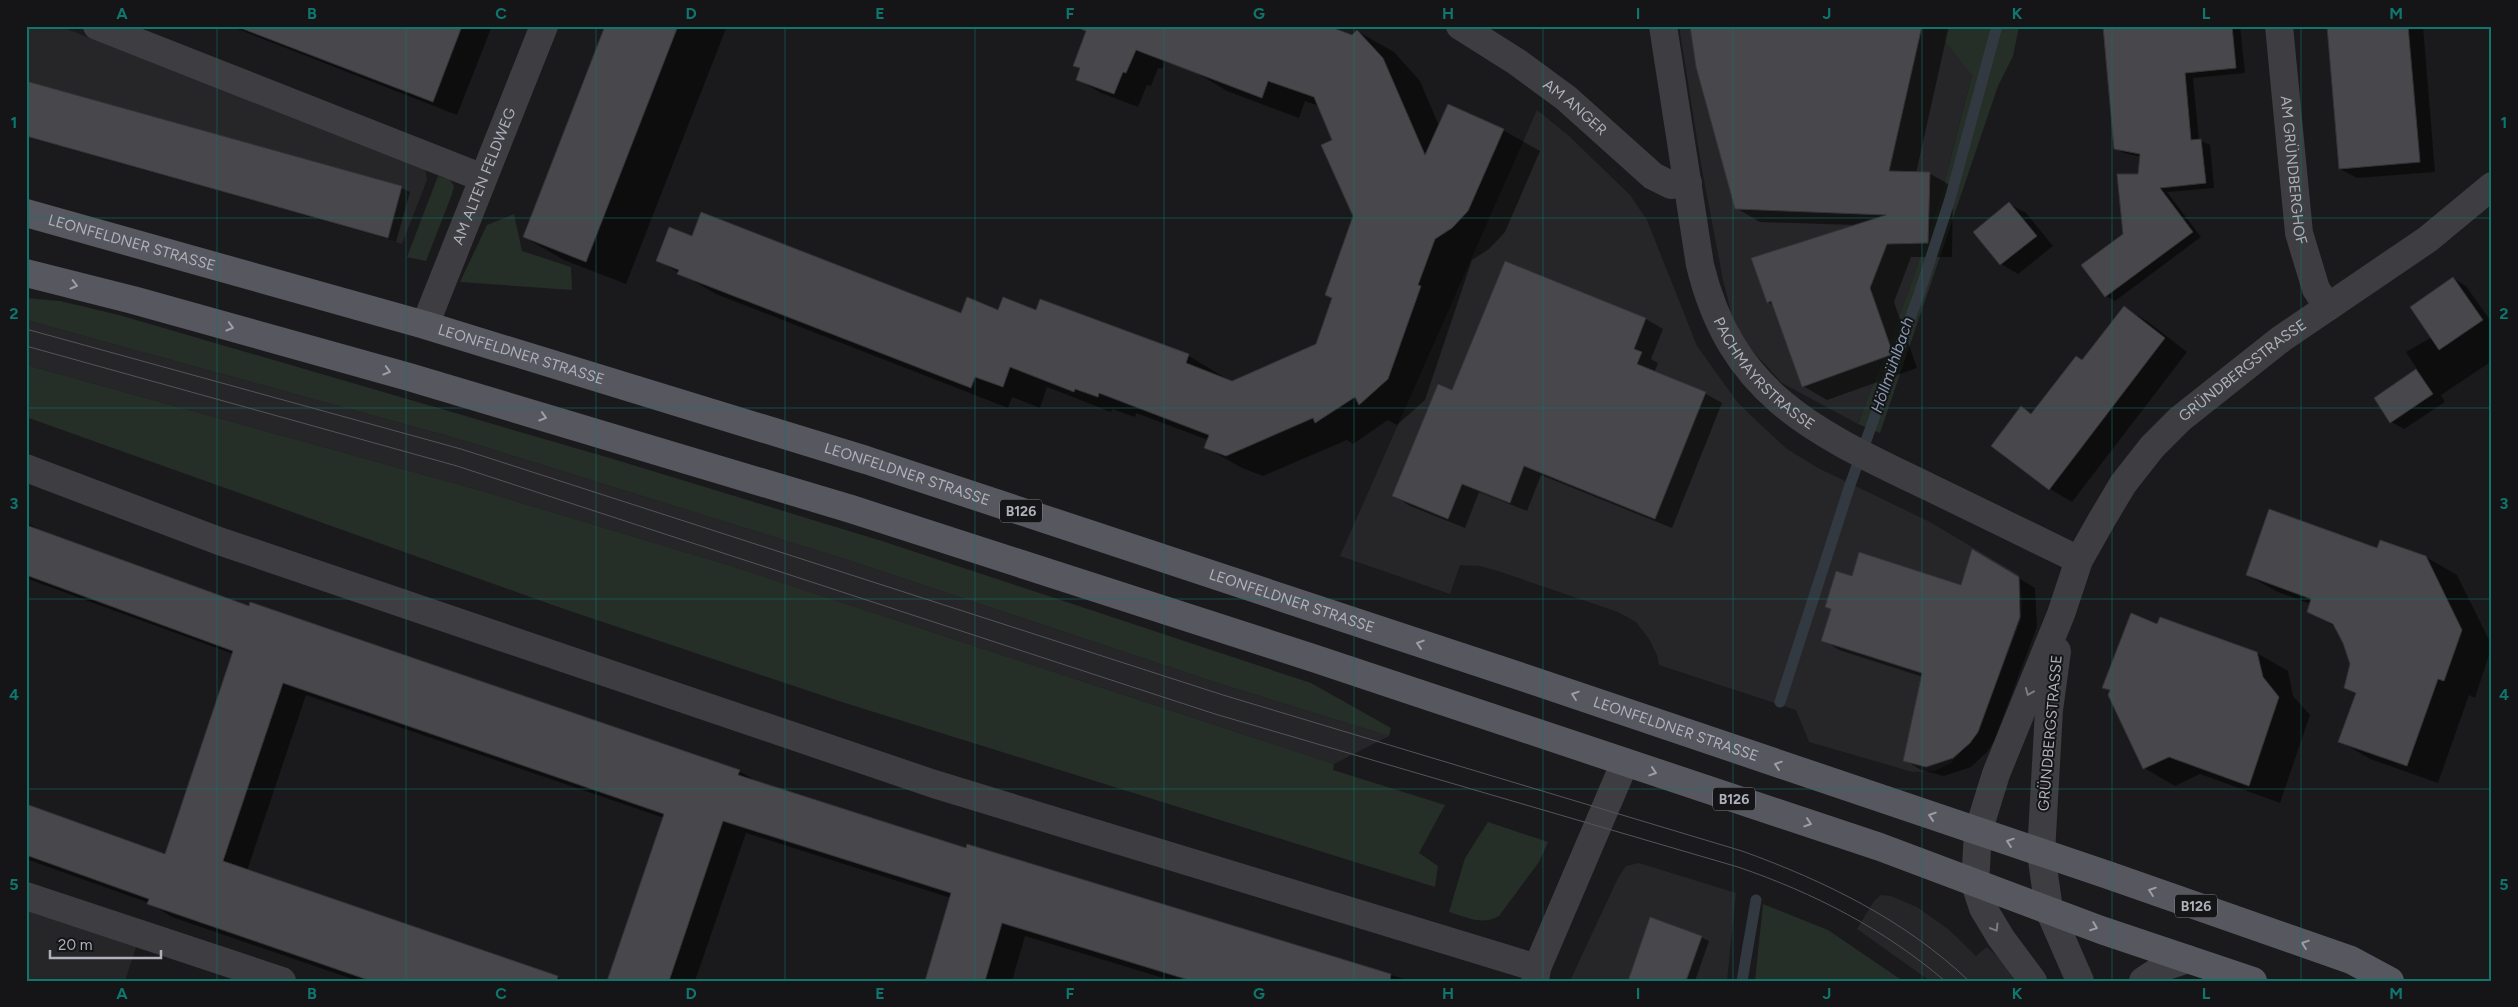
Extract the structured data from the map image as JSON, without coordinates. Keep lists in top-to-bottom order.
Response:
{
  "streets": {
    "main road": ["LEONFELDNER STRASSE", "B126"],
    "street": [
      "AM ANGER",
      "AM GRÜNDBERGHOF",
      "AM ALTEN FELDWEG",
      "PACHMAYRSTRASSE",
      "GRÜNDBERGSTRASSE"
    ]
  },
  "crossings": [
    ["AM ANGER", "PACHMAYRSTRASSE"],
    ["AM GRÜNDBERGHOF", "GRÜNDBERGSTRASSE"],
    ["AM ALTEN FELDWEG", "LEONFELDNER STRASSE"],
    ["LEONFELDNER STRASSE", "GRÜNDBERGSTRASSE"],
    ["PACHMAYRSTRASSE", "GRÜNDBERGSTRASSE"]
  ],
  "water": ["Höllmühlbach"],
  "scale_bar": "20 m",
  "grid": {
    "columns": [
      "A",
      "B",
      "C",
      "D",
      "E",
      "F",
      "G",
      "H",
      "I",
      "J",
      "K",
      "L",
      "M"
    ],
    "rows": [
      "1",
      "2",
      "3",
      "4",
      "5"
    ]
  }
}
